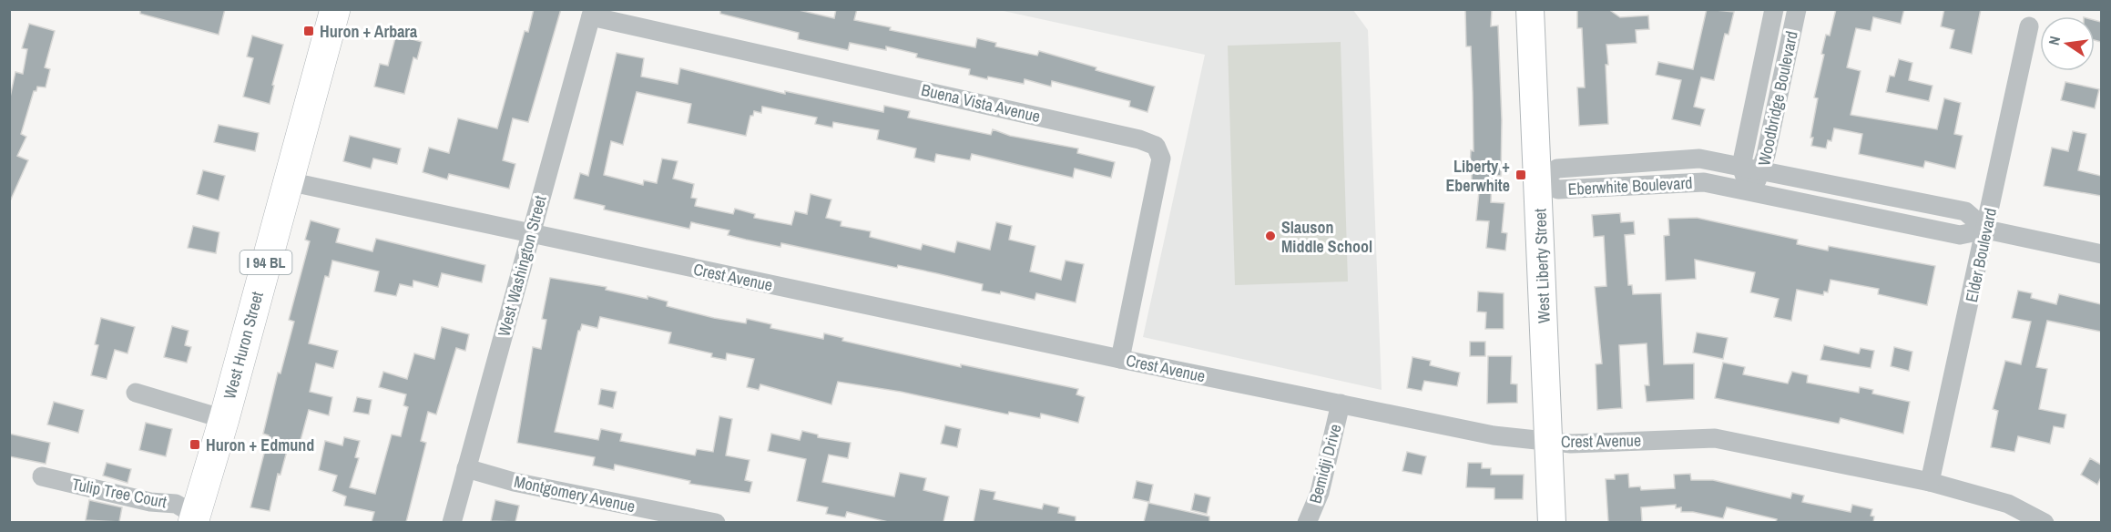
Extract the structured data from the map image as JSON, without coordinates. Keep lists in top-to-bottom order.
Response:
{
  "streets": {
    "main road": ["I 94 BL", "West Liberty Street", "West Huron Street"],
    "street": [
      "Woodbridge Boulevard",
      "Buena Vista Avenue",
      "Eberwhite Boulevard",
      "Elder Boulevard",
      "West Washington Street",
      "Crest Avenue",
      "Bemidji Drive",
      "Tulip Tree Court",
      "Montgomery Avenue"
    ]
  },
  "crossings": [
    ["Woodbridge Boulevard", "Eberwhite Boulevard"],
    ["Buena Vista Avenue", "West Washington Street"],
    ["Buena Vista Avenue", "Crest Avenue"],
    ["Eberwhite Boulevard", "Elder Boulevard"],
    ["Eberwhite Boulevard", "West Liberty Street"],
    ["Elder Boulevard", "Crest Avenue"],
    ["West Washington Street", "Crest Avenue"],
    ["West Washington Street", "Montgomery Avenue"],
    ["West Liberty Street", "Crest Avenue"],
    ["Crest Avenue", "West Huron Street"],
    ["Crest Avenue", "Bemidji Drive"],
    ["West Huron Street", "Tulip Tree Court"]
  ],
  "places": {
    "transit": ["Huron + Arbara", "Liberty + Eberwhite", "Huron + Edmund"],
    "other": ["Slauson Middle School"]
  },
  "north": "left"
}
